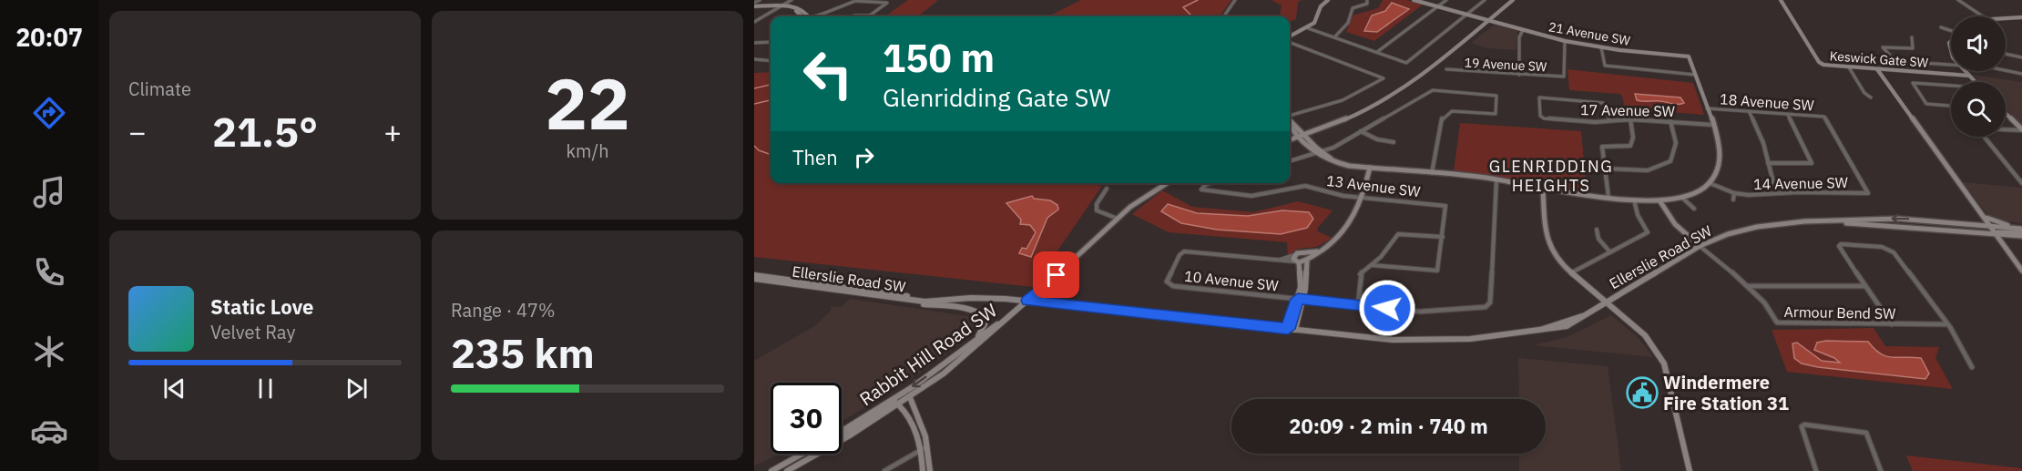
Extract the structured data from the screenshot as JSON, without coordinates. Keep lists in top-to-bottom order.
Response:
{
  "streets": {
    "main road": [
      "21 Avenue SW",
      "Keswick Gate SW",
      "Ellerslie Road SW",
      "Rabbit Hill Road SW"
    ],
    "street": [
      "19 Avenue SW",
      "18 Avenue SW",
      "17 Avenue SW",
      "14 Avenue SW",
      "13 Avenue SW",
      "10 Avenue SW",
      "Armour Bend SW"
    ]
  },
  "crossings": [
    ["21 Avenue SW", "19 Avenue SW"],
    ["18 Avenue SW", "14 Avenue SW"],
    ["Ellerslie Road SW", "Armour Bend SW"],
    ["Ellerslie Road SW", "Rabbit Hill Road SW"]
  ],
  "districts": ["GLENRIDDING HEIGHTS"],
  "places": {
    "public building": ["Windermere Fire Station 31"]
  },
  "page": {
    "tabs": "20:07",
    "tile": [
      "Climate",
      ["22", "km/h"],
      ["Range · 47%", "235 km"]
    ],
    "turn": ["150 m", "Glenridding Gate SW"],
    "heat": ["−", "21.5°", "+"],
    "then": "Then",
    "song": ["Static Love", "Velvet Ray"],
    "limit": "30",
    "trip": "20:09 · 2 min · 740 m"
  }
}
